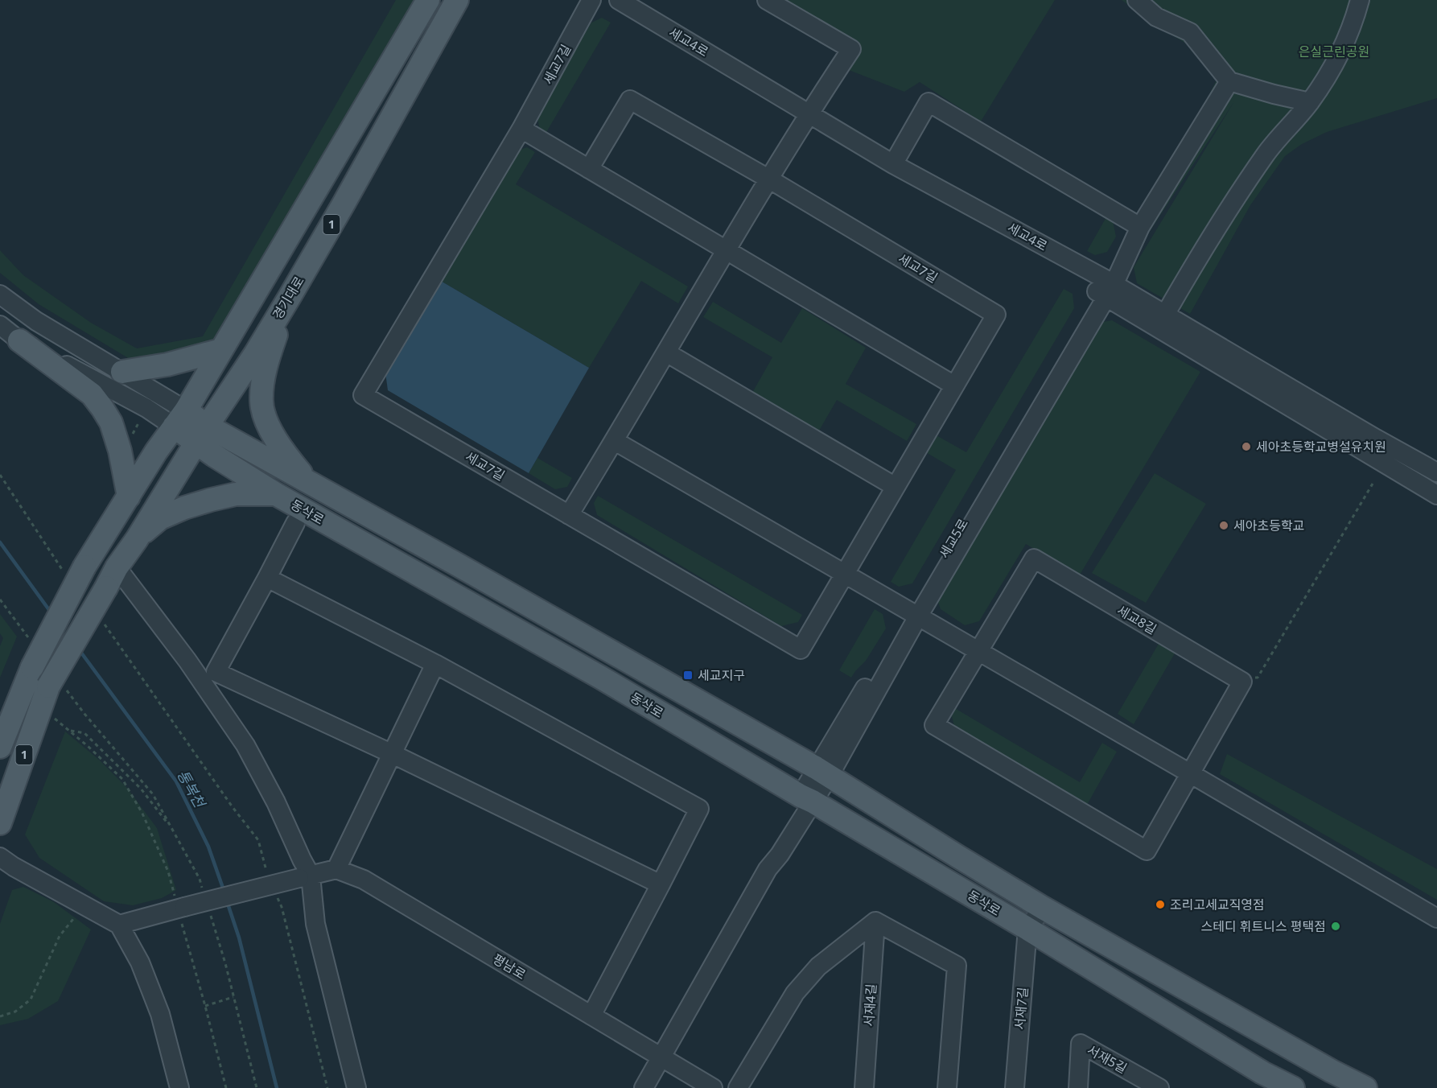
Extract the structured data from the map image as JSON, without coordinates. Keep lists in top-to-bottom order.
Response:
{
  "streets": {
    "main road": ["1", "경기대로", "동삭로"],
    "street": [
      "세교4로",
      "세교7길",
      "세교5로",
      "세교8길",
      "평남로",
      "서재4길",
      "서재7길",
      "서재5길"
    ]
  },
  "crossings": [
    ["세교4로", "세교5로"],
    ["1", "경기대로"],
    ["경기대로", "동삭로"],
    ["동삭로", "세교5로"],
    ["동삭로", "서재7길"],
    ["세교5로", "평남로"]
  ],
  "water": ["통복천"],
  "parks": ["은실근린공원"],
  "places": {
    "other": [
      "세아초등학교병설유치원",
      "세아초등학교",
      "조리고세교직영점",
      "스테디 휘트니스 평택점"
    ],
    "transit": ["세교지구"]
  }
}
